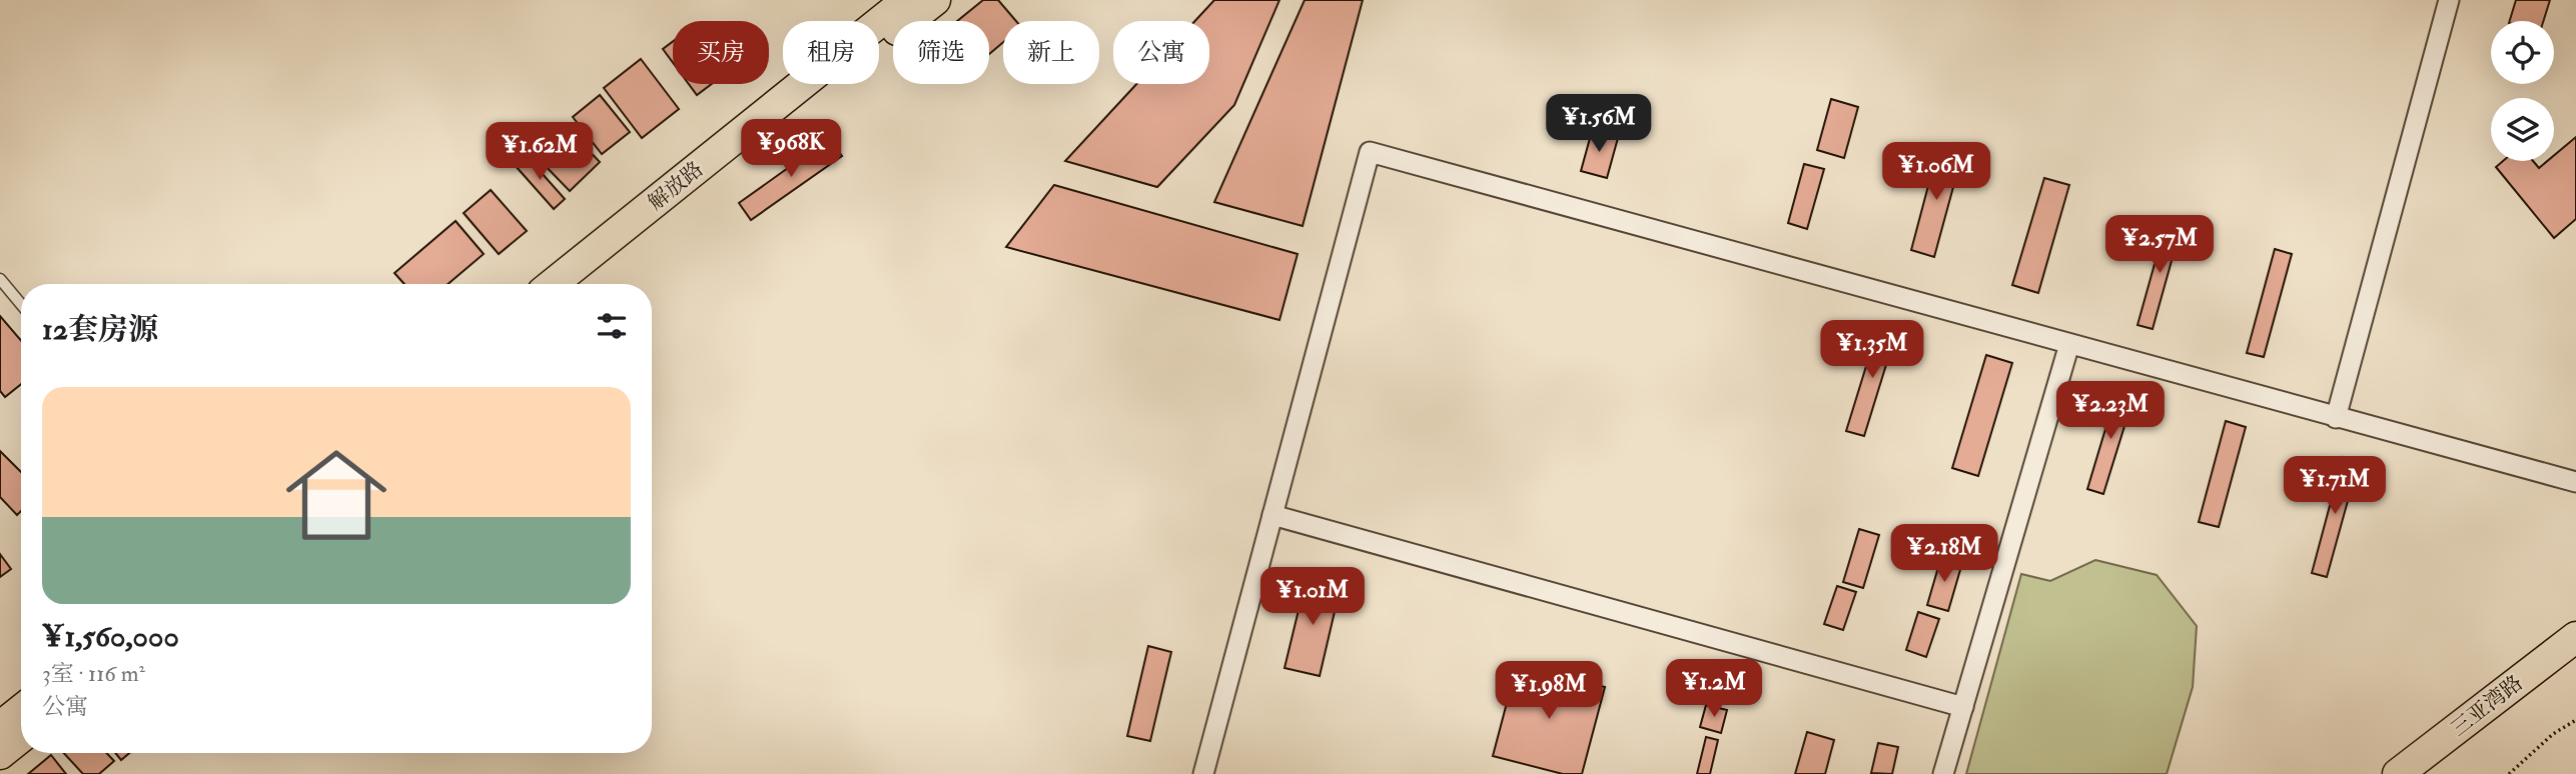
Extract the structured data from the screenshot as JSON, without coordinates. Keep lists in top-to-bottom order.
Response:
{
  "streets": {
    "main road": ["解放路", "三亚湾路"]
  },
  "page": {
    "chip": [
      "买房",
      "租房",
      "筛选",
      "新上",
      "公寓"
    ],
    "price": [
      "¥1.56M",
      "¥968K",
      "¥1.62M",
      "¥1.06M",
      "¥2.57M",
      "¥1.35M",
      "¥2.23M",
      "¥1.71M",
      "¥2.18M",
      "¥1.01M",
      "¥1.2M",
      "¥1.98M"
    ],
    "heading": "12套房源",
    "list": [
      {
        "name": "¥1,560,000",
        "note": "3室 · 116 m² · 公寓"
      }
    ]
  }
}
